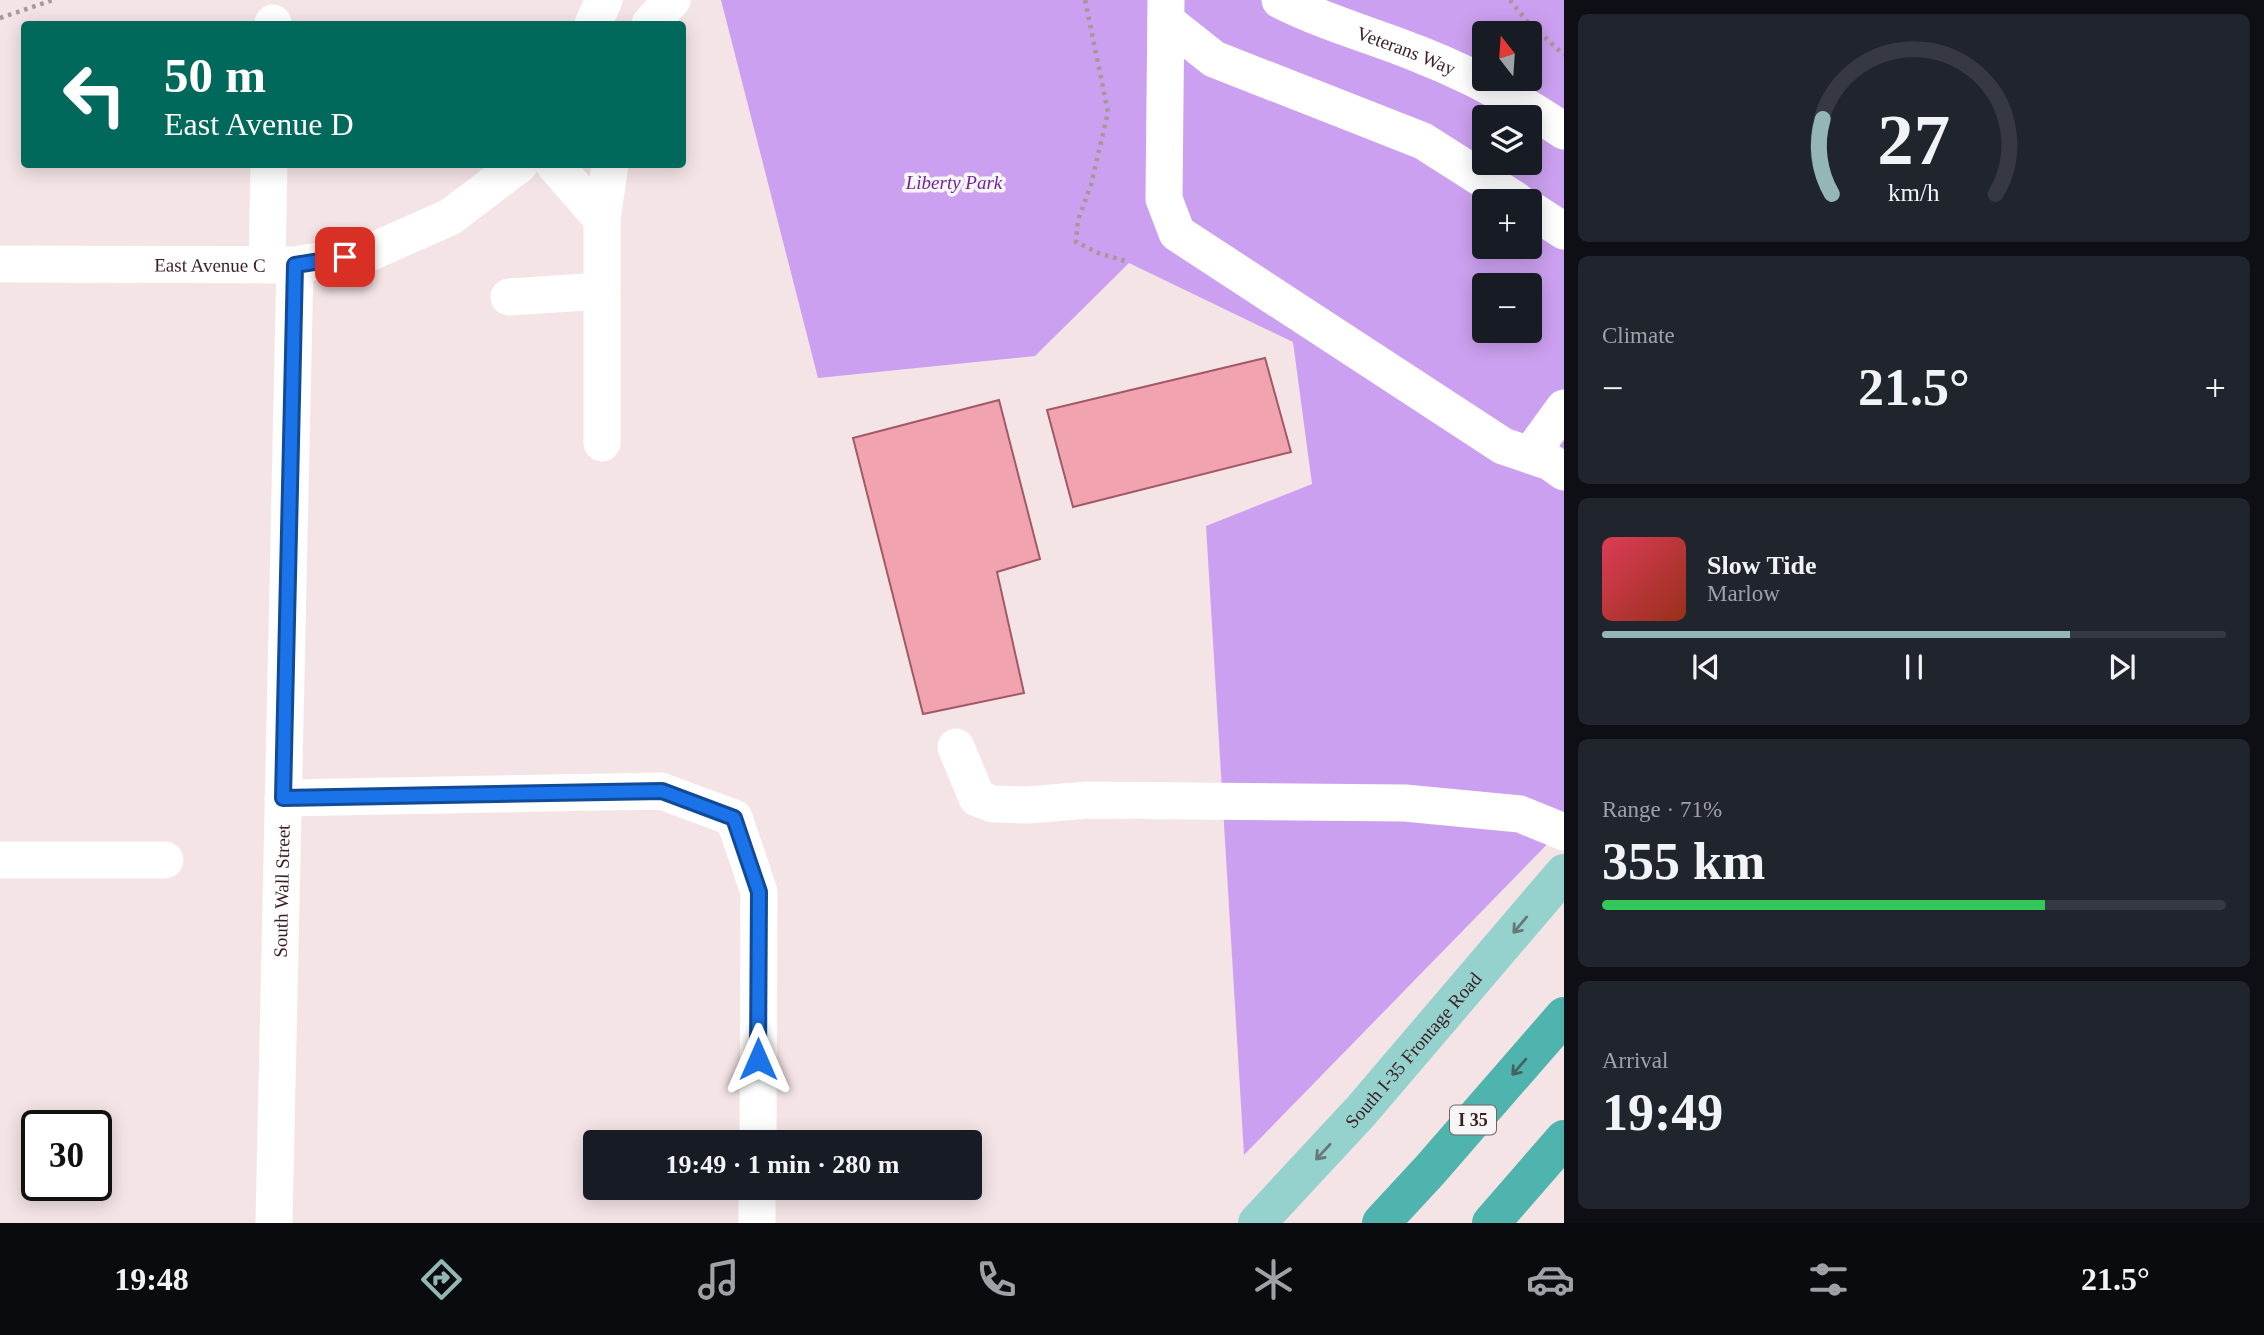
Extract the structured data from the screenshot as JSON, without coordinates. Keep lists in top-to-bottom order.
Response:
{
  "streets": {
    "highway": ["I 35"],
    "main road": ["South I-35 Frontage Road"],
    "street": ["Veterans Way", "East Avenue C", "South Wall Street"]
  },
  "crossings": [
    ["East Avenue C", "South Wall Street"]
  ],
  "one_way": ["South I-35 Frontage Road"],
  "parks": ["Liberty Park"],
  "north": "top",
  "page": {
    "map_buttons": ["+", "−"],
    "turn": ["50 m", "East Avenue D"],
    "tile": [
      "Climate",
      ["Range · 71%", "355 km"],
      ["Arrival", "19:49"]
    ],
    "heat": ["−", "21.5°", "+"],
    "song": ["Slow Tide", "Marlow"],
    "limit": "30",
    "trip": "19:49 · 1 min · 280 m",
    "tabs": ["19:48", "21.5°"],
    "gauge": ["27", "km/h"]
  }
}
